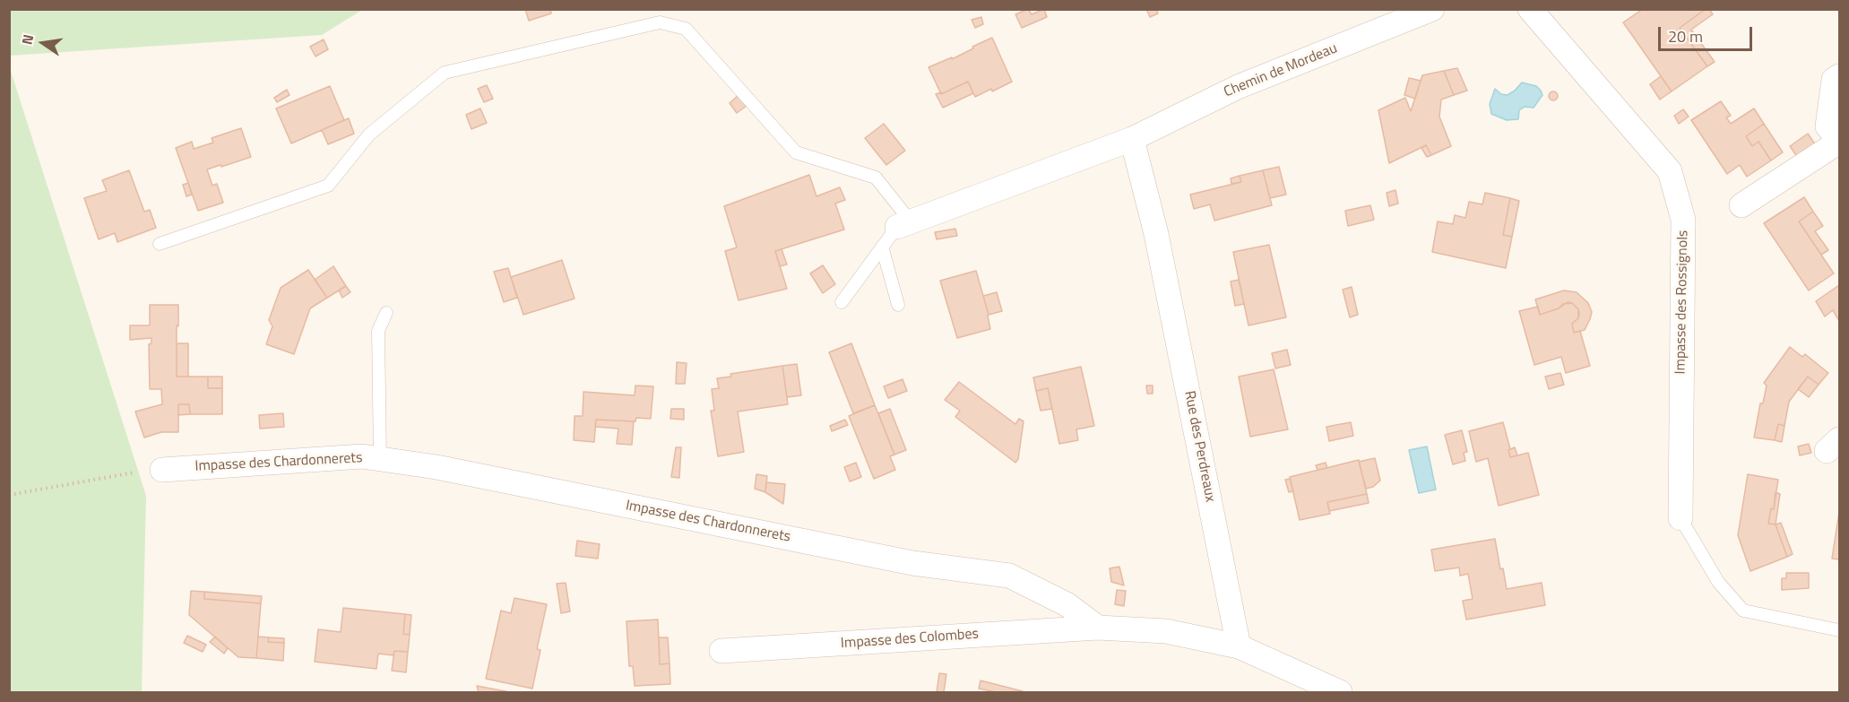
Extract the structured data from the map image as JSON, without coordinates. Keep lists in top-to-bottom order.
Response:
{
  "streets": {
    "street": [
      "Chemin de Mordeau",
      "Impasse des Rossignols",
      "Rue des Perdreaux",
      "Impasse des Chardonnerets",
      "Impasse des Colombes"
    ]
  },
  "crossings": [
    ["Chemin de Mordeau", "Rue des Perdreaux"],
    ["Impasse des Chardonnerets", "Impasse des Colombes"]
  ],
  "scale_bar": "20 m",
  "north": "left"
}
